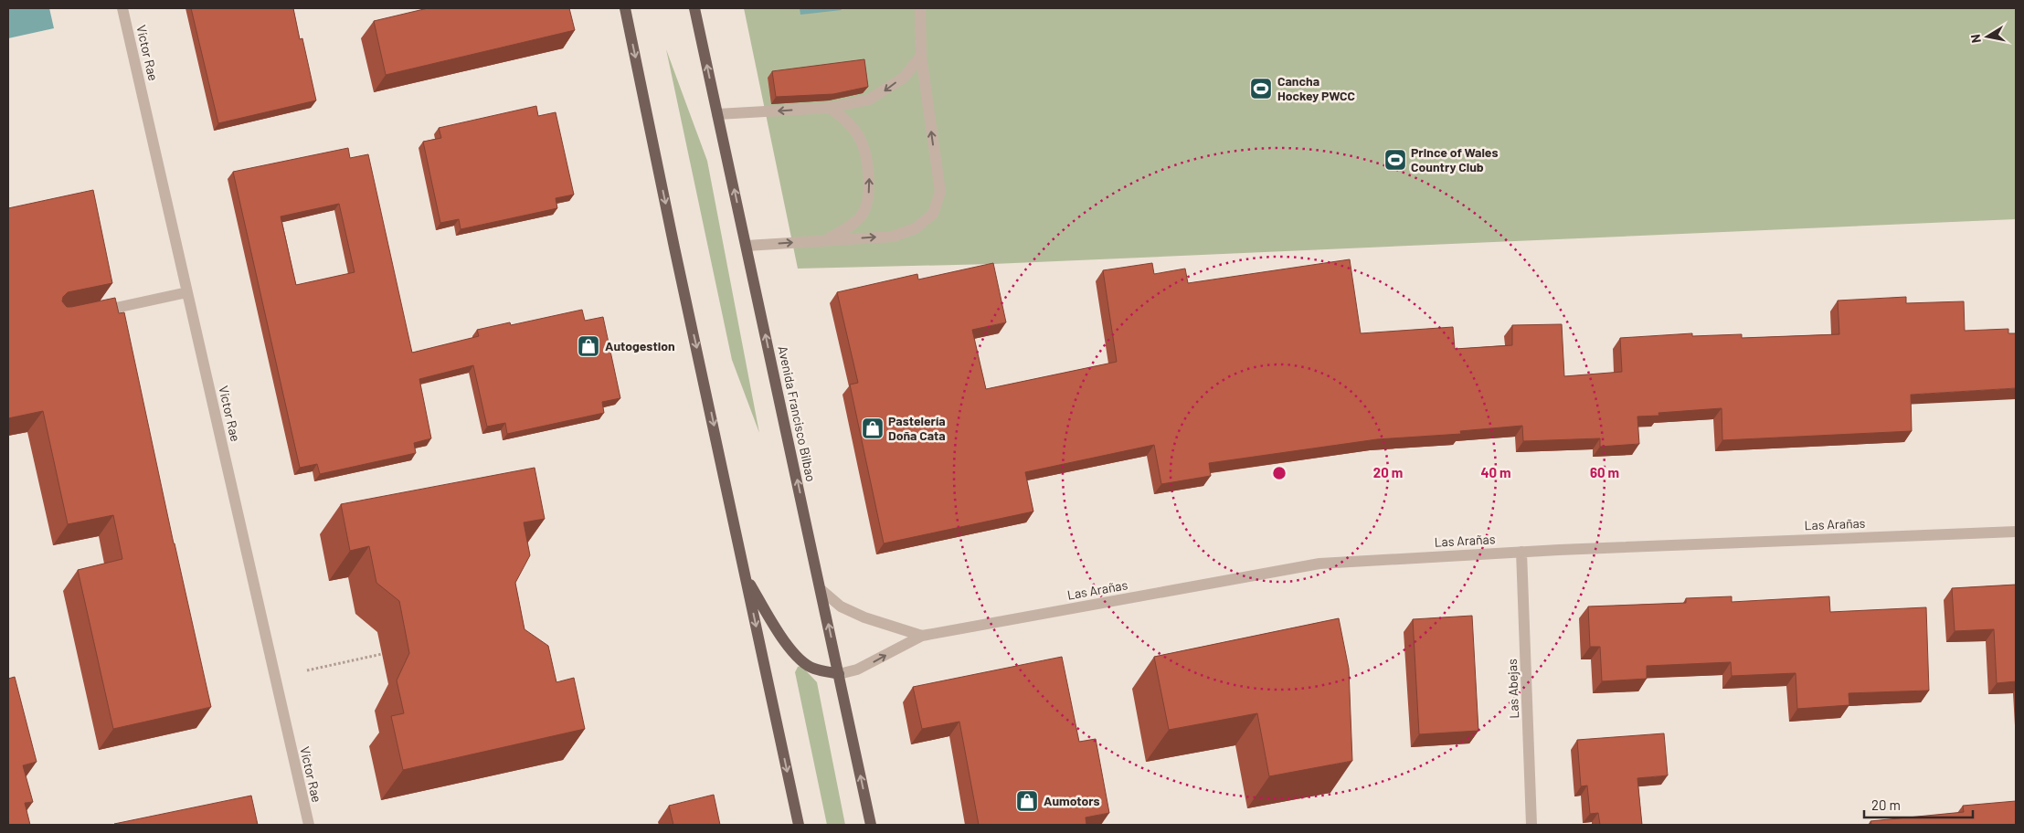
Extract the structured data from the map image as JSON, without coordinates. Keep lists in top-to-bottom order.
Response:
{
  "streets": {
    "main road": ["Avenida Francisco Bilbao"],
    "street": ["Víctor Rae", "Las Arañas", "Las Abejas"]
  },
  "crossings": [
    ["Avenida Francisco Bilbao", "Las Arañas"],
    ["Las Arañas", "Las Abejas"]
  ],
  "places": {
    "sports": ["Cancha Hockey PWCC", "Prince of Wales Country Club"],
    "shop": ["Autogestion", "Pastelería Doña Cata", "Aumotors"]
  },
  "scale_bar": "20 m",
  "north": "left",
  "rings": ["20 m", "40 m", "60 m"]
}
